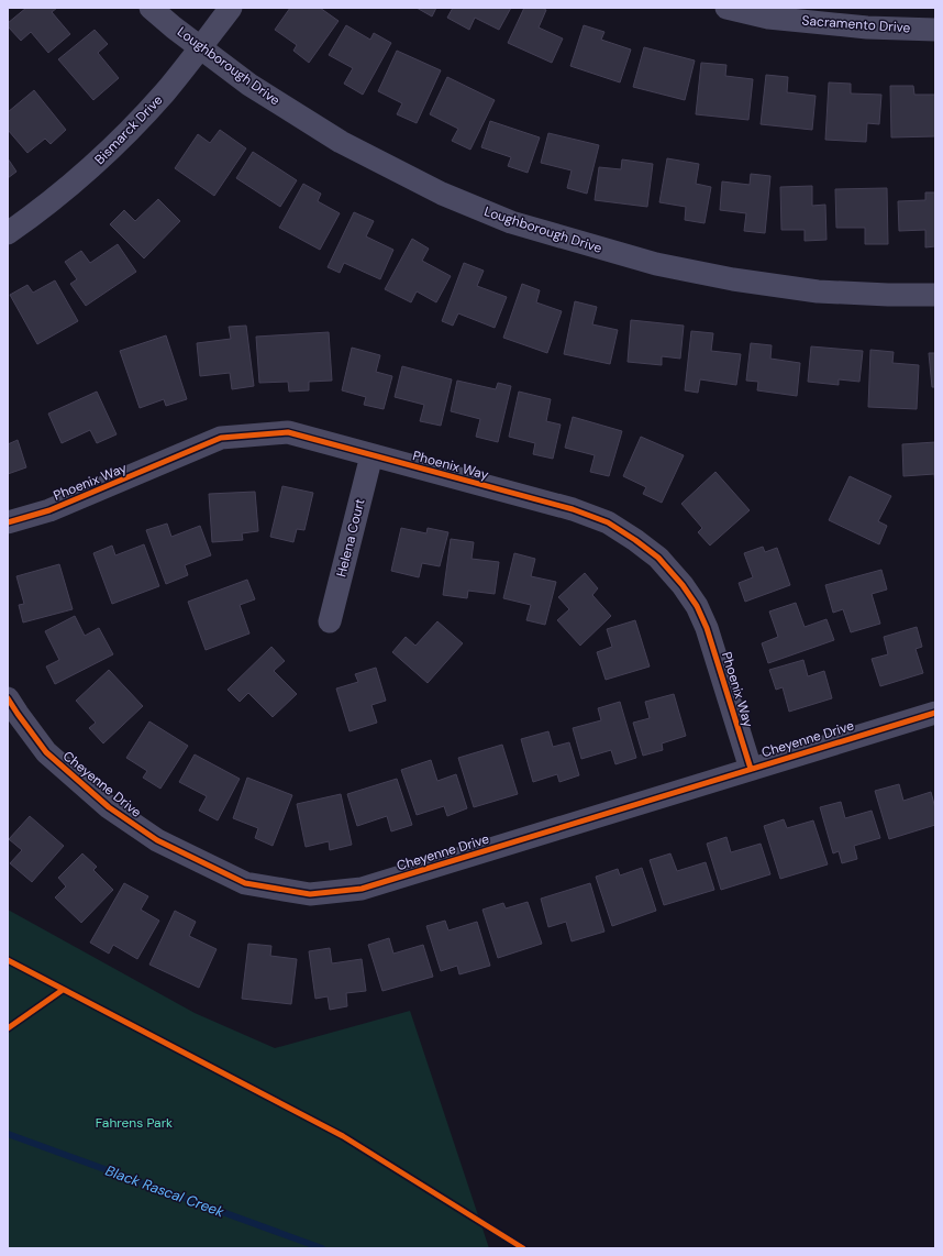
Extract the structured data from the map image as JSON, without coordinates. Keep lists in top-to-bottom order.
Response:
{
  "streets": {
    "street": [
      "Sacramento Drive",
      "Loughborough Drive",
      "Bismarck Drive",
      "Phoenix Way",
      "Helena Court",
      "Cheyenne Drive"
    ]
  },
  "crossings": [
    ["Loughborough Drive", "Bismarck Drive"],
    ["Phoenix Way", "Helena Court"],
    ["Phoenix Way", "Cheyenne Drive"]
  ],
  "water": ["Black Rascal Creek"],
  "parks": ["Fahrens Park"]
}
